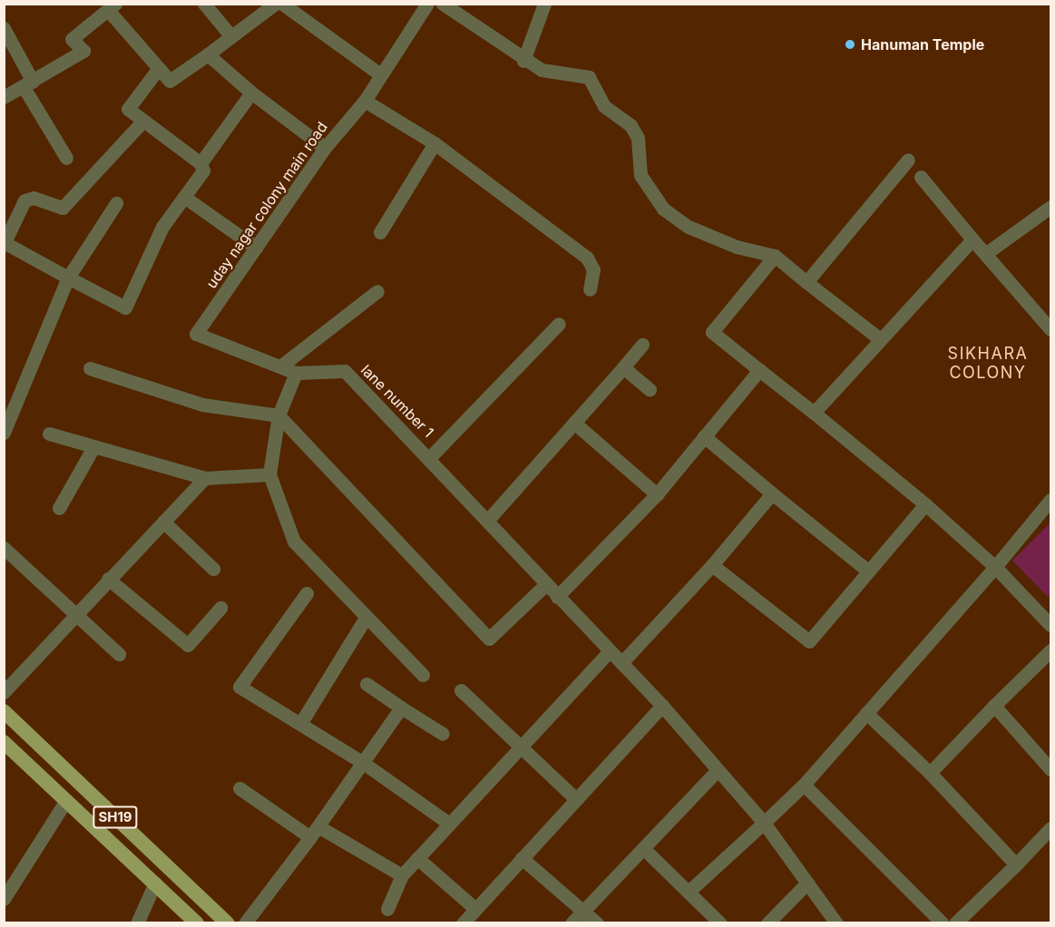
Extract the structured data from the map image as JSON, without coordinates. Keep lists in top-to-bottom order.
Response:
{
  "streets": {
    "main road": ["SH19"],
    "street": ["uday nagar colony main road", "lane number 1"]
  },
  "crossings": [
    ["uday nagar colony main road", "lane number 1"]
  ],
  "districts": ["SIKHARA COLONY"],
  "places": ["Hanuman Temple"]
}
